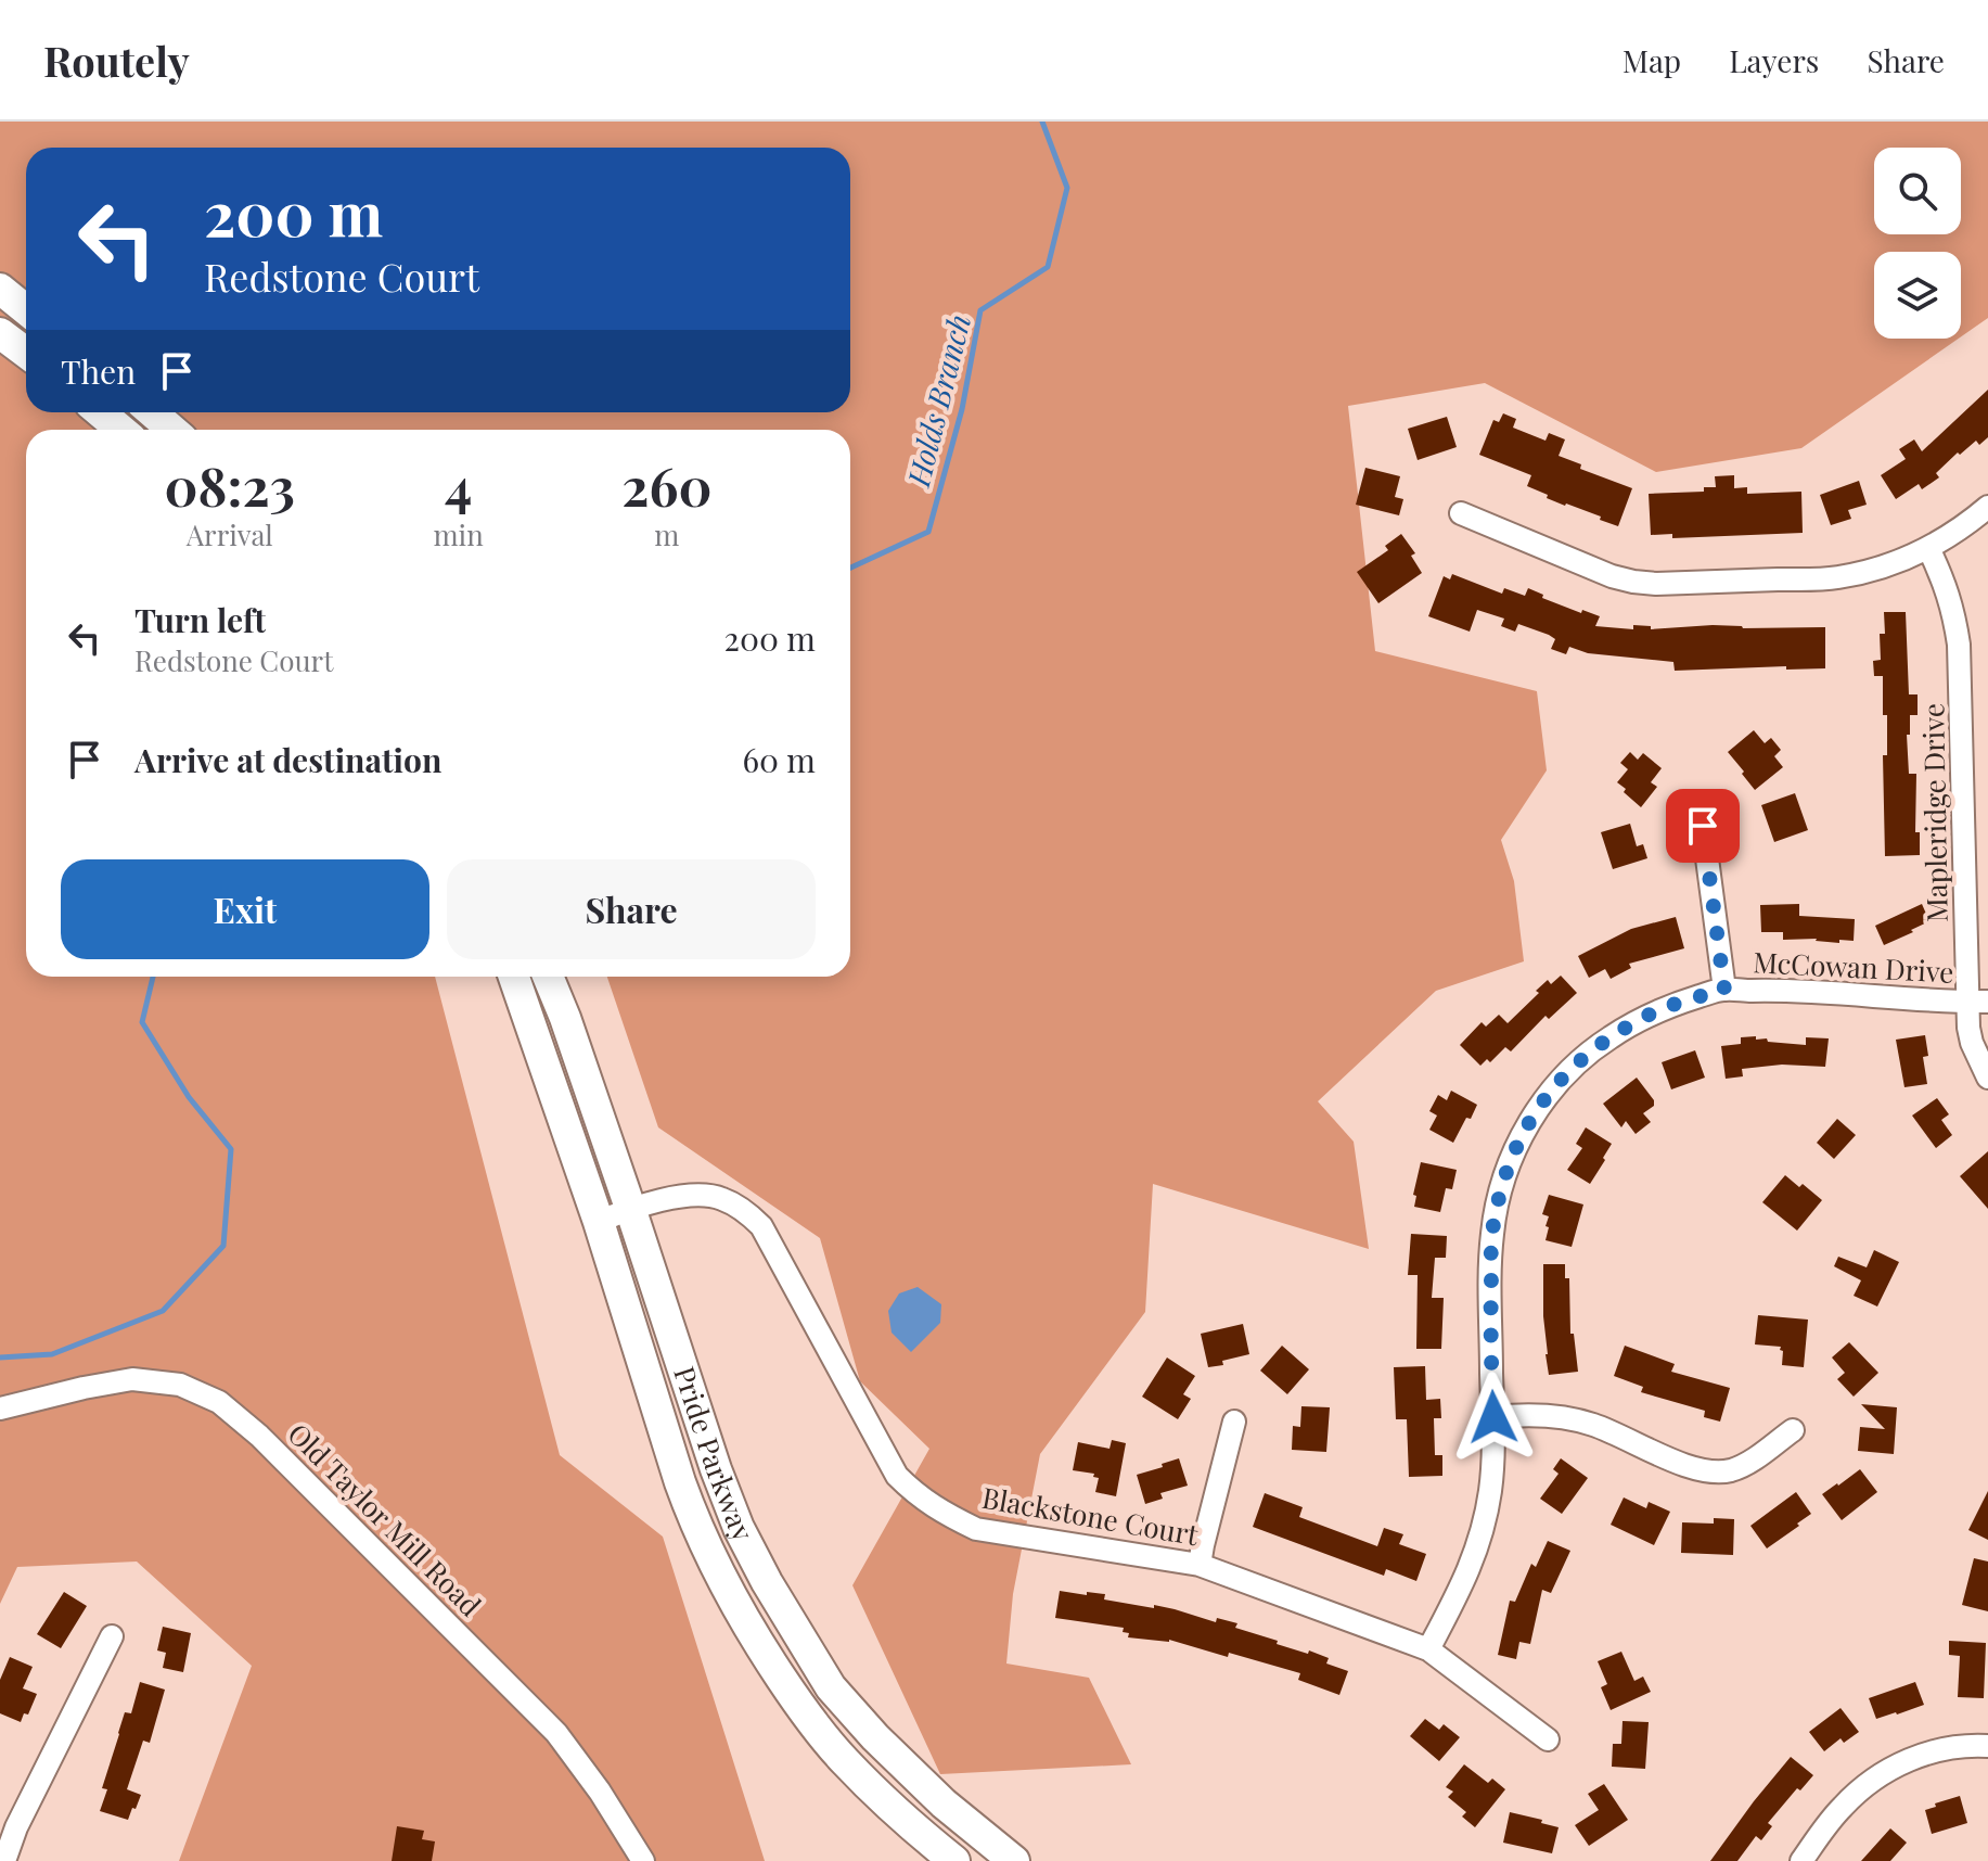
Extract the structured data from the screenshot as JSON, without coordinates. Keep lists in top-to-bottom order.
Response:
{
  "streets": {
    "main road": ["Pride Parkway"],
    "street": [
      "Mapleridge Drive",
      "McCowan Drive",
      "Blackstone Court",
      "Old Taylor Mill Road"
    ]
  },
  "crossings": [
    ["Mapleridge Drive", "McCowan Drive"],
    ["McCowan Drive", "Blackstone Court"],
    ["Pride Parkway", "Blackstone Court"]
  ],
  "water": ["Holds Branch"],
  "page": {
    "header": "Routely",
    "nav": ["Map", "Layers", "Share"],
    "turn": ["200 m", "Redstone Court"],
    "then": "Then",
    "eta": [
      "08:23",
      "Arrival",
      "4",
      "min",
      "260",
      "m"
    ],
    "list": [
      {
        "name": "Turn left",
        "note": "Redstone Court",
        "value": "200 m"
      },
      {
        "name": "Arrive at destination",
        "value": "60 m"
      }
    ],
    "buttons": ["Exit", "Share"]
  }
}
